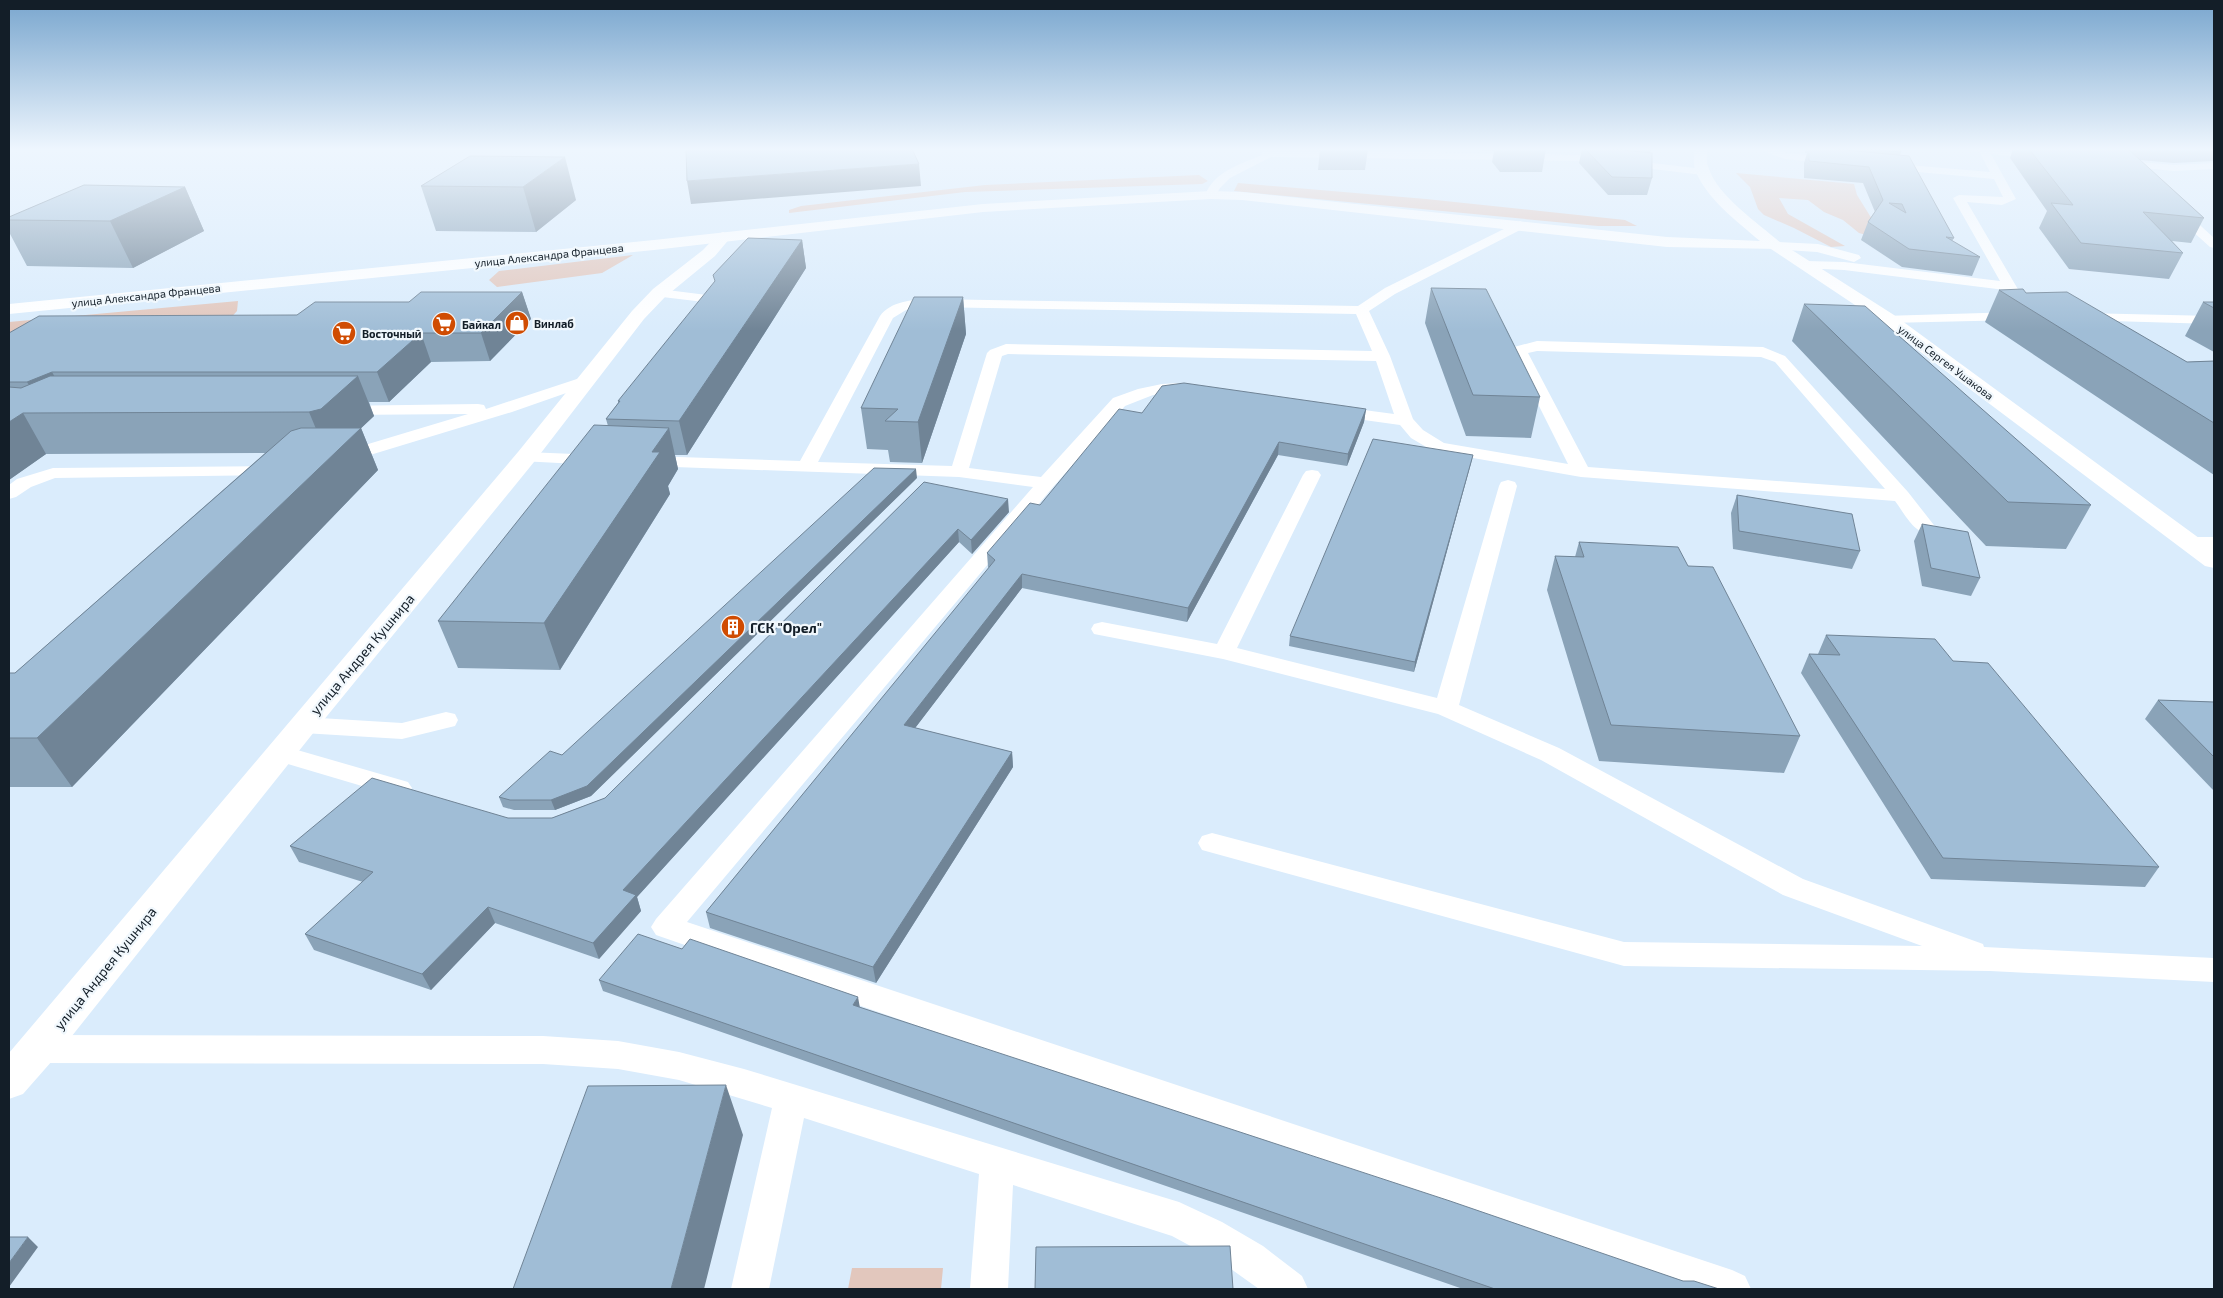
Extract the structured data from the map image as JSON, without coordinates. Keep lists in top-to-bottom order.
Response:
{
  "streets": {
    "street": ["улица Александра Францева", "улица Сергея Ушакова", "улица Андрея Кушнира"]
  },
  "crossings": [
    ["улица Александра Францева", "улица Сергея Ушакова"],
    ["улица Александра Францева", "улица Андрея Кушнира"]
  ],
  "places": {
    "shop": ["Винлаб"],
    "supermarket": ["Байкал", "Восточный"],
    "building": ["ГСК \"Орел\""]
  }
}
